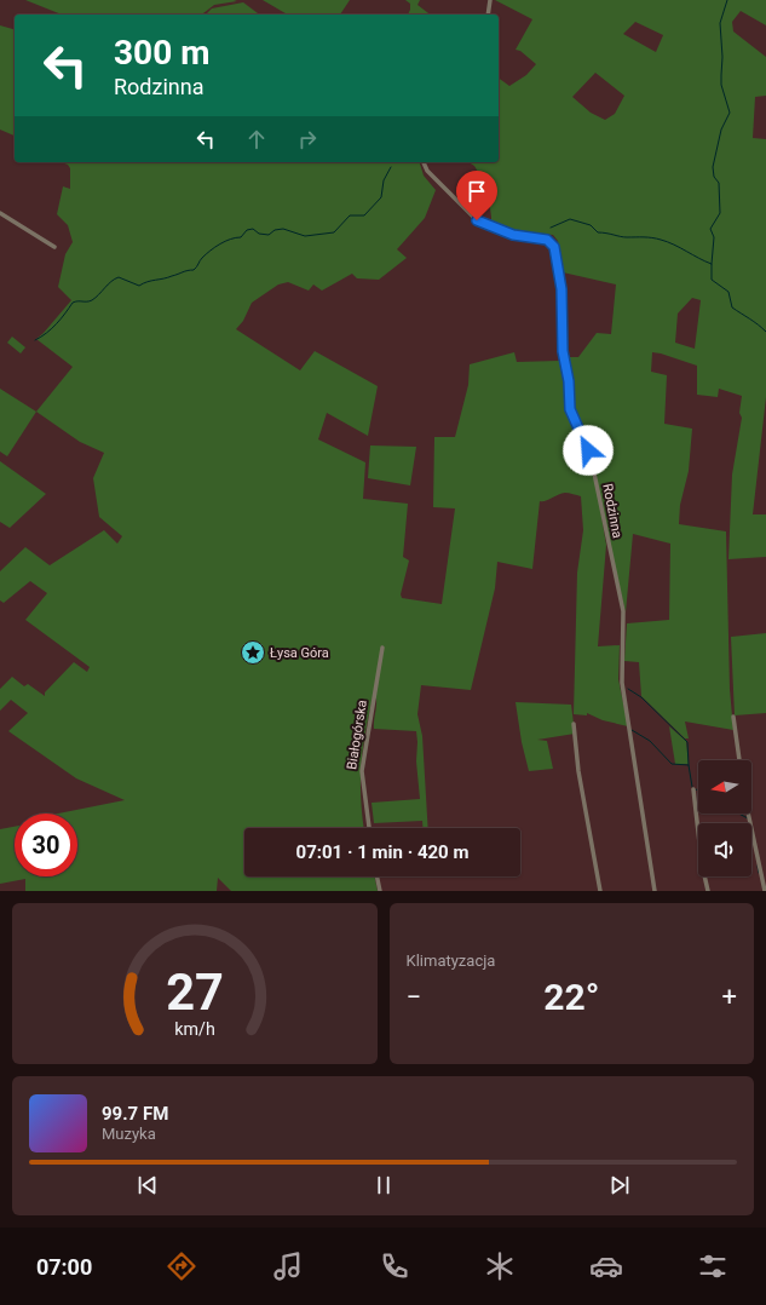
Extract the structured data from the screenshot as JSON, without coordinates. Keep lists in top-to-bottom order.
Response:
{
  "streets": {
    "street": ["Rodzinna", "Białogórska"]
  },
  "places": {
    "place": ["Łysa Góra"]
  },
  "north": "left",
  "page": {
    "turn": ["300 m", "Rodzinna"],
    "limit": "30",
    "trip": "07:01 · 1 min · 420 m",
    "tile": "Klimatyzacja",
    "heat": ["−", "22°", "+"],
    "song": ["99.7 FM", "Muzyka"],
    "tabs": "07:00",
    "gauge": ["27", "km/h"]
  }
}
